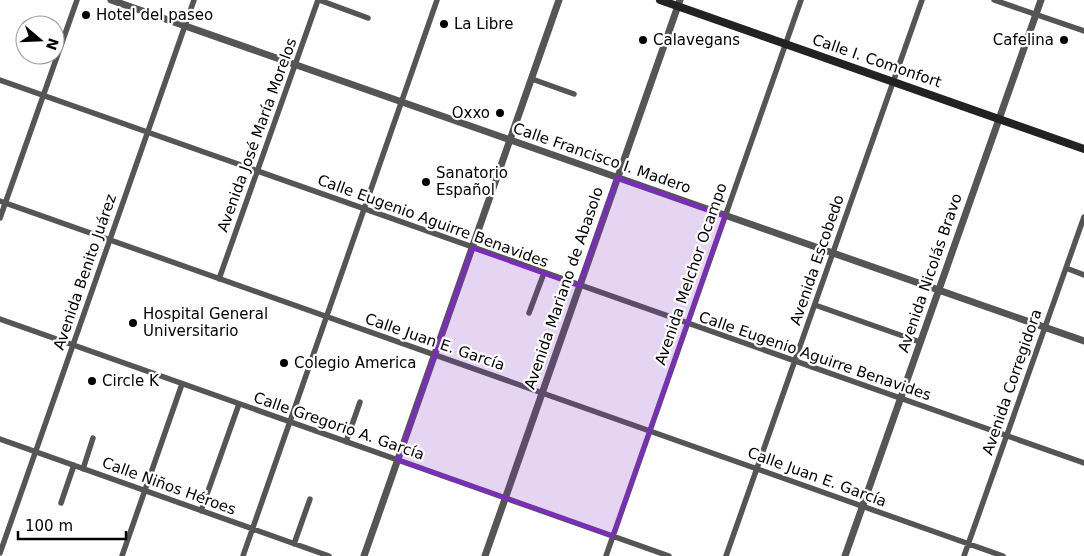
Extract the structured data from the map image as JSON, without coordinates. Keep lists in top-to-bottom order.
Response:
{
  "streets": {
    "main road": ["Calle I. Comonfort"],
    "street": [
      "Avenida José María Morelos",
      "Calle Francisco I. Madero",
      "Calle Eugenio Aguirre Benavides",
      "Avenida Escobedo",
      "Avenida Benito Juárez",
      "Avenida Nicolás Bravo",
      "Avenida Melchor Ocampo",
      "Avenida Mariano de Abasolo",
      "Calle Juan E. García",
      "Avenida Corregidora",
      "Calle Gregorio A. García",
      "Calle Niños Héroes"
    ]
  },
  "crossings": [
    ["Calle I. Comonfort", "Avenida Escobedo"],
    ["Calle I. Comonfort", "Avenida Nicolás Bravo"],
    ["Calle I. Comonfort", "Avenida Melchor Ocampo"],
    ["Calle I. Comonfort", "Avenida Mariano de Abasolo"],
    ["Avenida José María Morelos", "Calle Francisco I. Madero"],
    ["Avenida José María Morelos", "Calle Eugenio Aguirre Benavides"],
    ["Avenida José María Morelos", "Calle Juan E. García"],
    ["Calle Francisco I. Madero", "Avenida Escobedo"],
    ["Calle Francisco I. Madero", "Avenida Benito Juárez"],
    ["Calle Francisco I. Madero", "Avenida Nicolás Bravo"],
    ["Calle Francisco I. Madero", "Avenida Melchor Ocampo"],
    ["Calle Francisco I. Madero", "Avenida Mariano de Abasolo"],
    ["Calle Francisco I. Madero", "Avenida Corregidora"],
    ["Calle Eugenio Aguirre Benavides", "Avenida Escobedo"],
    ["Calle Eugenio Aguirre Benavides", "Avenida Benito Juárez"],
    ["Calle Eugenio Aguirre Benavides", "Avenida Nicolás Bravo"],
    ["Calle Eugenio Aguirre Benavides", "Avenida Melchor Ocampo"],
    ["Calle Eugenio Aguirre Benavides", "Avenida Mariano de Abasolo"],
    ["Calle Eugenio Aguirre Benavides", "Avenida Corregidora"],
    ["Avenida Escobedo", "Calle Juan E. García"],
    ["Avenida Benito Juárez", "Calle Juan E. García"],
    ["Avenida Benito Juárez", "Calle Gregorio A. García"],
    ["Avenida Benito Juárez", "Calle Niños Héroes"],
    ["Avenida Nicolás Bravo", "Calle Juan E. García"],
    ["Avenida Melchor Ocampo", "Calle Juan E. García"],
    ["Avenida Melchor Ocampo", "Calle Gregorio A. García"],
    ["Avenida Mariano de Abasolo", "Calle Juan E. García"],
    ["Avenida Mariano de Abasolo", "Calle Gregorio A. García"],
    ["Calle Juan E. García", "Avenida Corregidora"]
  ],
  "places": [
    "Hotel del paseo",
    "La Libre",
    "Calavegans",
    "Cafelina",
    "Oxxo",
    "Sanatorio Español",
    "Hospital General Universitario",
    "Colegio America",
    "Circle K"
  ],
  "scale_bar": "100 m",
  "north": "right"
}
